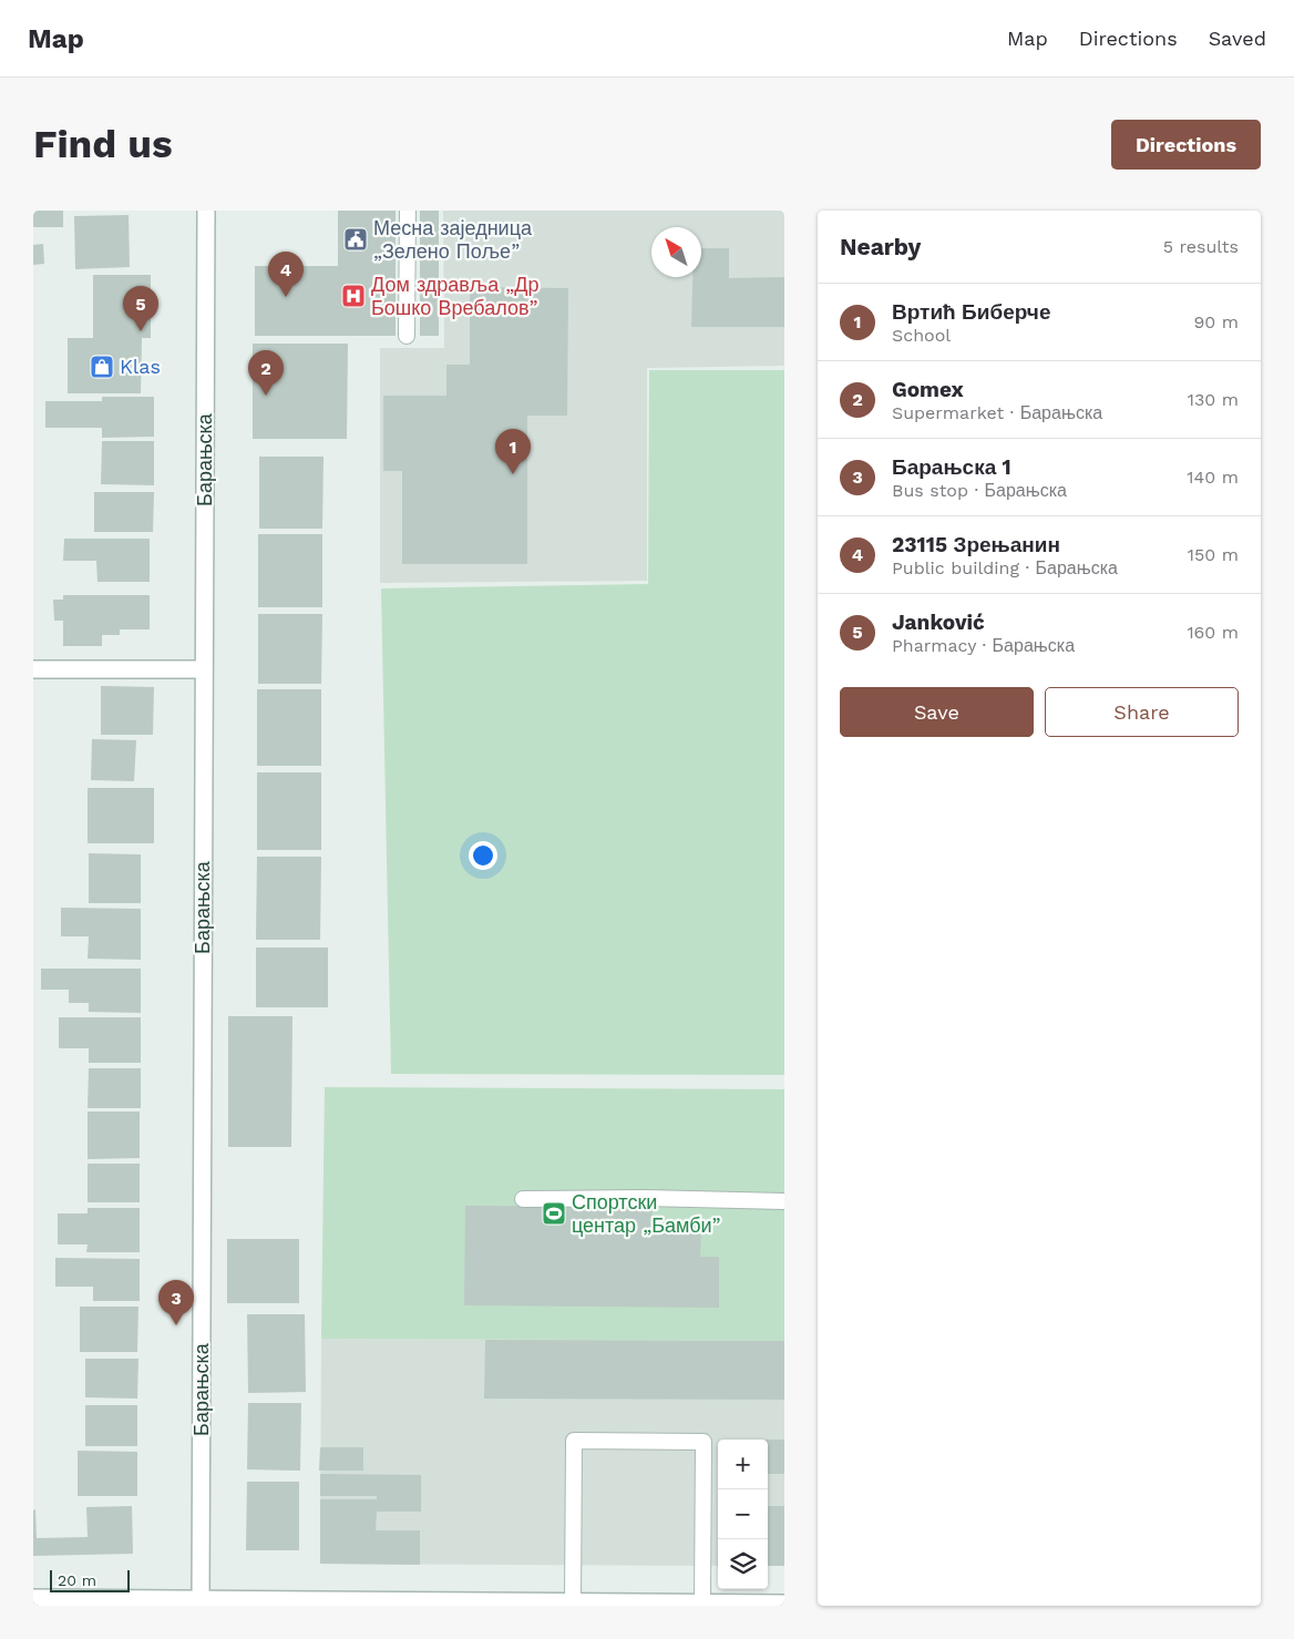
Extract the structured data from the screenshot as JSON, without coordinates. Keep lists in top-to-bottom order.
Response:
{
  "streets": {
    "street": ["Барањска"]
  },
  "places": {
    "public building": ["Месна заједница „Зелено Поље”"],
    "hospital": ["Дом здравља „Др Бошко Вребалов”"],
    "shop": ["Klas"],
    "sports": ["Спортски центар „Бамби”"]
  },
  "scale_bar": "20 m",
  "north": "top left",
  "page": {
    "header": "Map",
    "nav": ["Map", "Directions", "Saved"],
    "buttons": [
      "Directions",
      ["Save", "Share"]
    ],
    "title": "Find us",
    "heading": ["Nearby", "5 results"],
    "pins": [
      "4",
      "5",
      "2",
      "1",
      "3"
    ],
    "list": [
      {
        "mark": "1",
        "name": "Вртић Биберче",
        "note": "School",
        "value": "90 m"
      },
      {
        "mark": "2",
        "name": "Gomex",
        "note": "Supermarket · Барањска",
        "value": "130 m"
      },
      {
        "mark": "3",
        "name": "Барањска 1",
        "note": "Bus stop · Барањска",
        "value": "140 m"
      },
      {
        "mark": "4",
        "name": "23115 Зрењанин",
        "note": "Public building · Барањска",
        "value": "150 m"
      },
      {
        "mark": "5",
        "name": "Janković",
        "note": "Pharmacy · Барањска",
        "value": "160 m"
      }
    ],
    "map_buttons": ["+", "−"],
    "scale": "20 m"
  }
}
